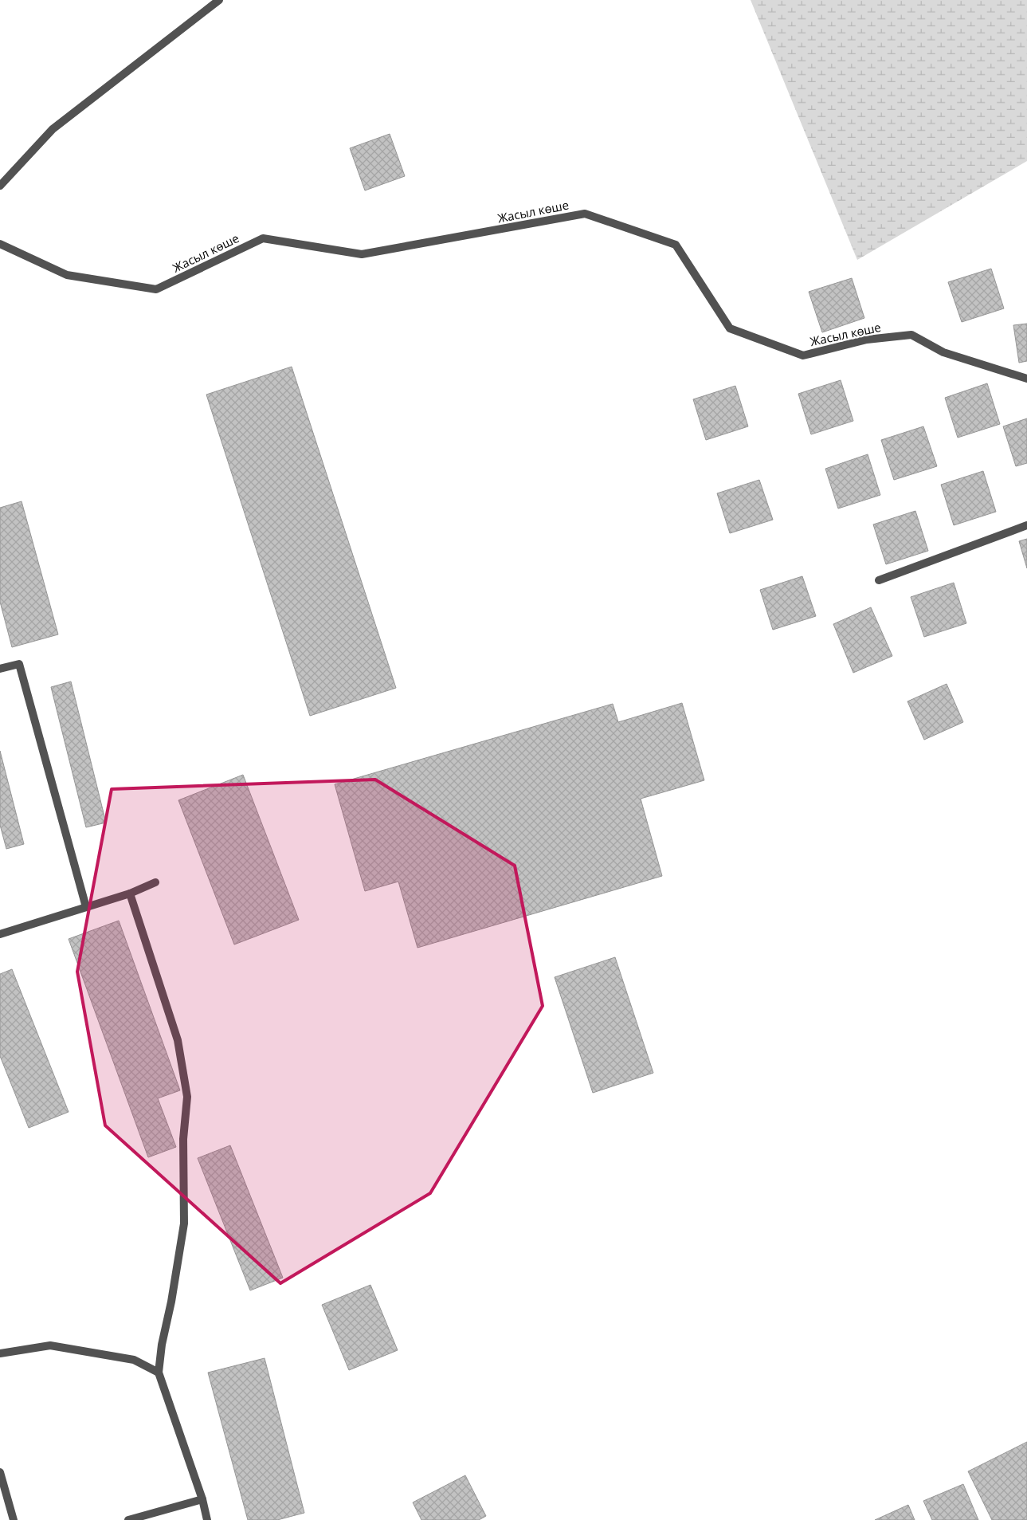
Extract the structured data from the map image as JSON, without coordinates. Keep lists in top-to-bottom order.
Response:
{
  "streets": {
    "street": ["Жасыл көше"]
  }
}
